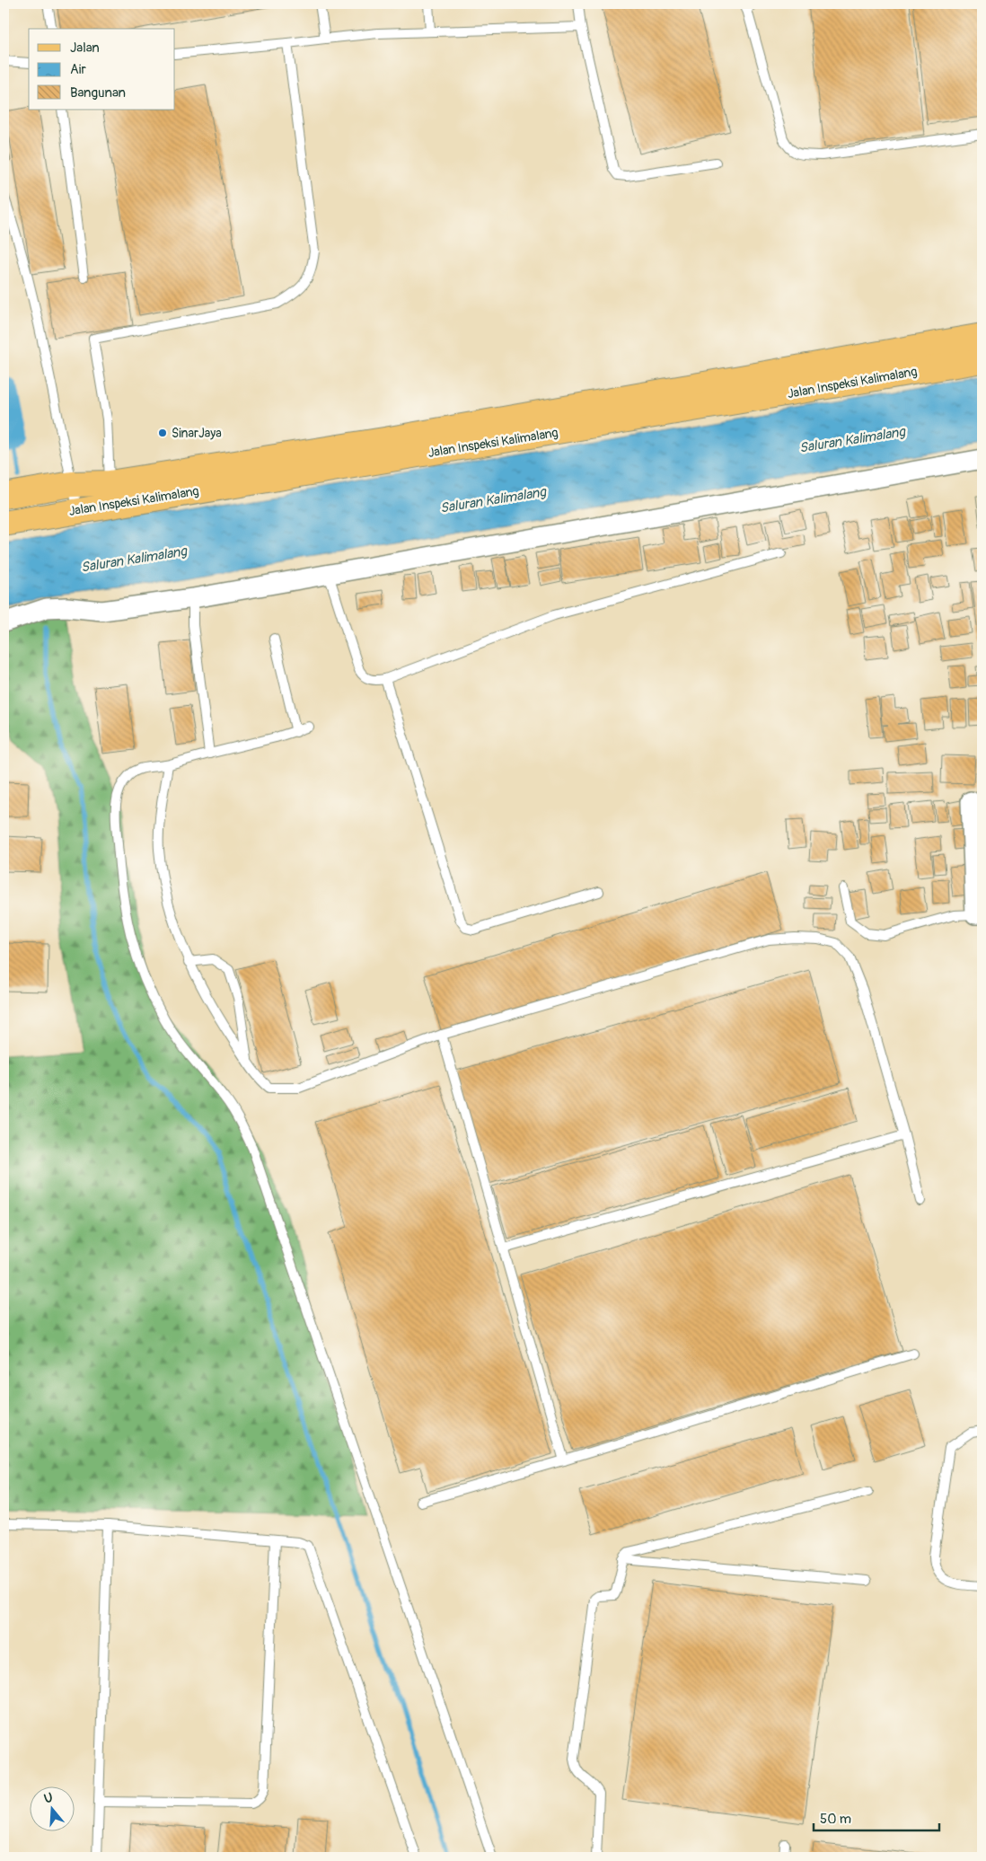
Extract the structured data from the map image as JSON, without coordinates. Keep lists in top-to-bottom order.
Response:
{
  "streets": {
    "main road": ["Jalan Inspeksi Kalimalang"]
  },
  "water": ["Saluran Kalimalang"],
  "places": ["SinarJaya"],
  "legend": ["Jalan", "Air", "Bangunan"],
  "scale_bar": "50 m",
  "north": "top"
}
